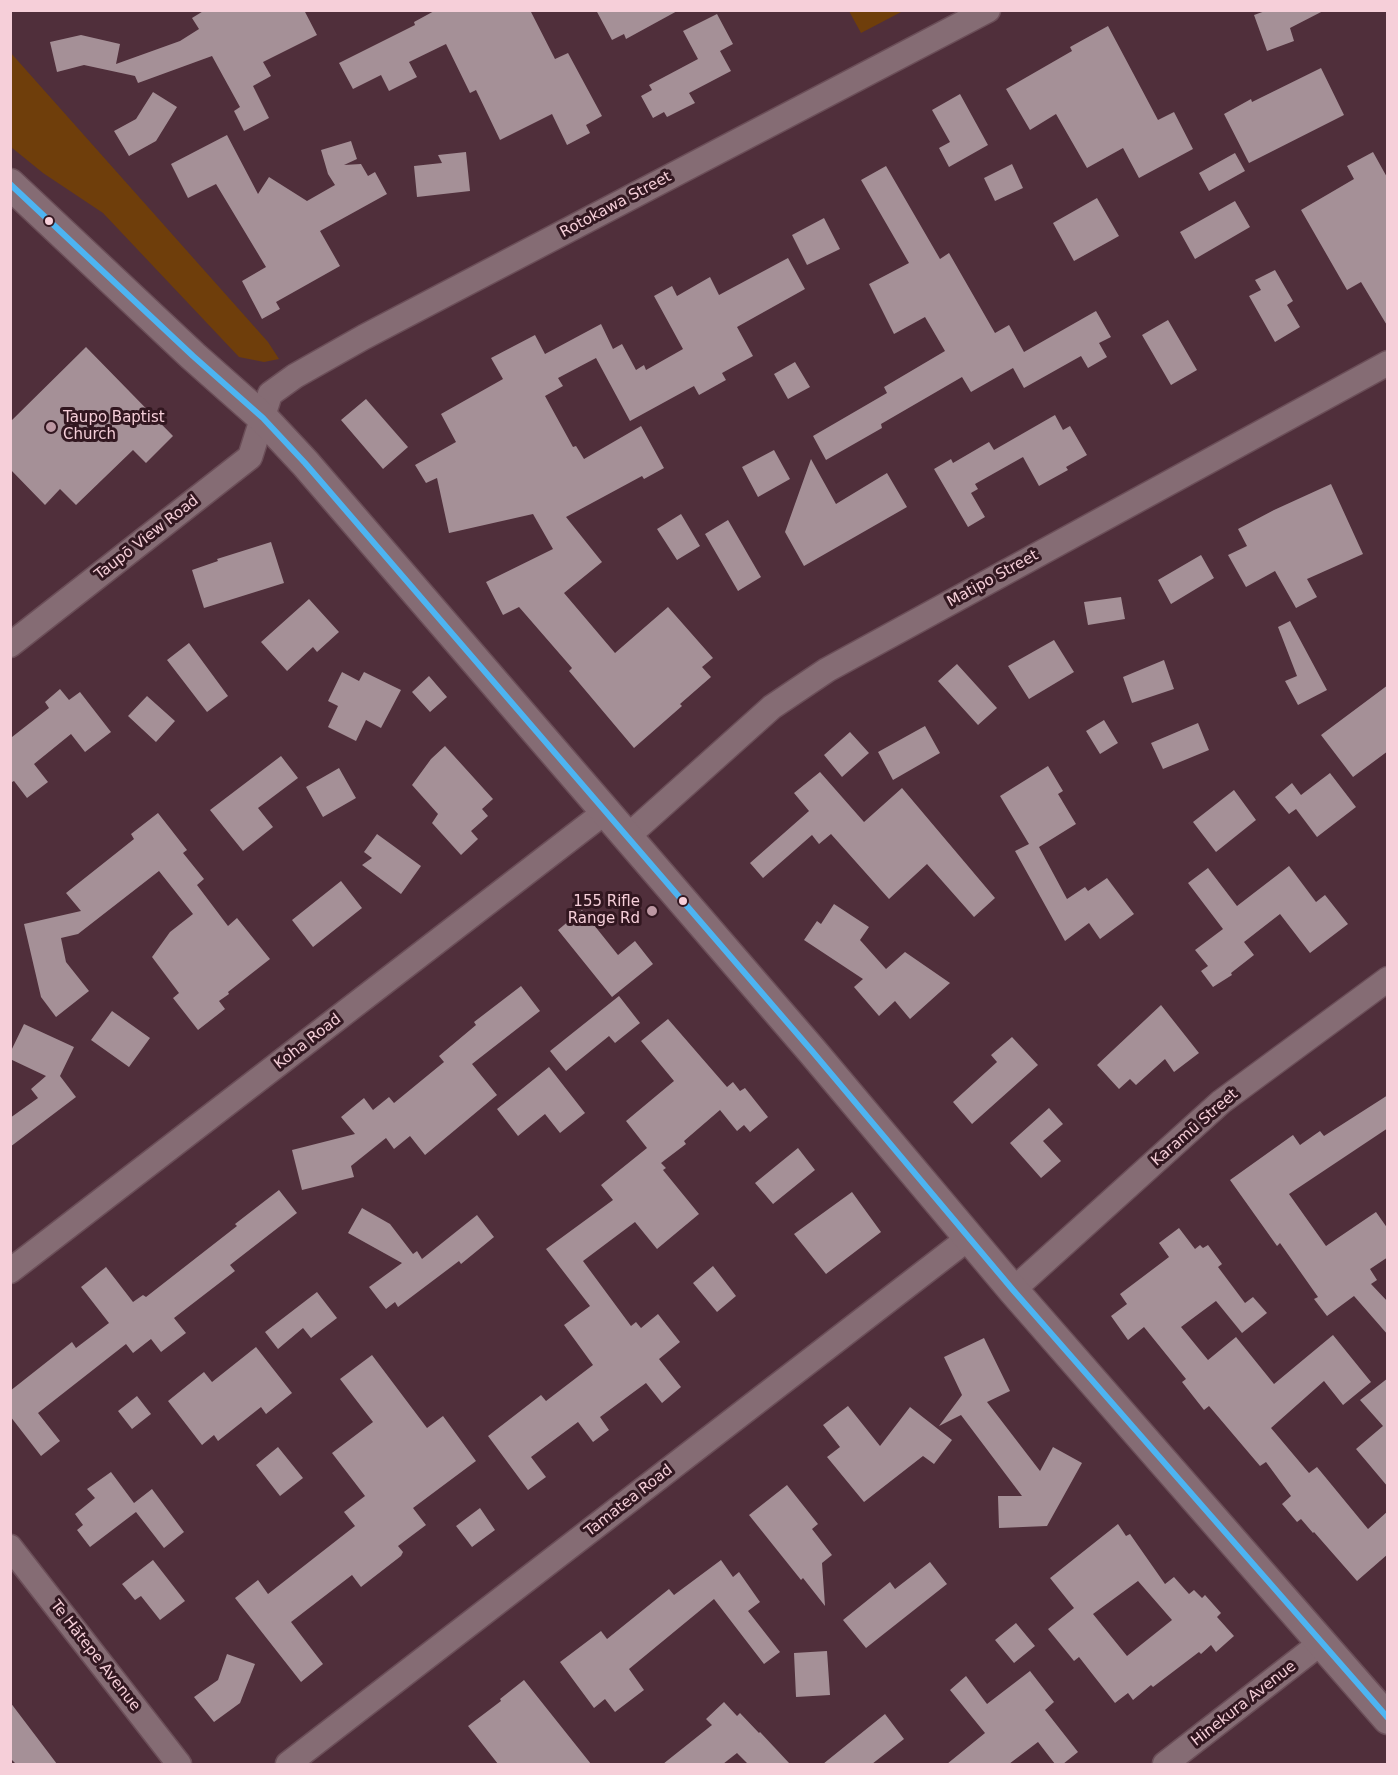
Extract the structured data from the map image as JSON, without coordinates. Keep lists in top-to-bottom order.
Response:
{
  "streets": {
    "street": [
      "Rotokawa Street",
      "Taupō View Road",
      "Matipo Street",
      "Koha Road",
      "Karamū Street",
      "Tamatea Road",
      "Te Hātepe Avenue",
      "Hinekura Avenue"
    ]
  },
  "crossings": [
    ["Rotokawa Street", "Taupō View Road"]
  ],
  "places": ["Taupo Baptist Church", "155 Rifle Range Rd"]
}
